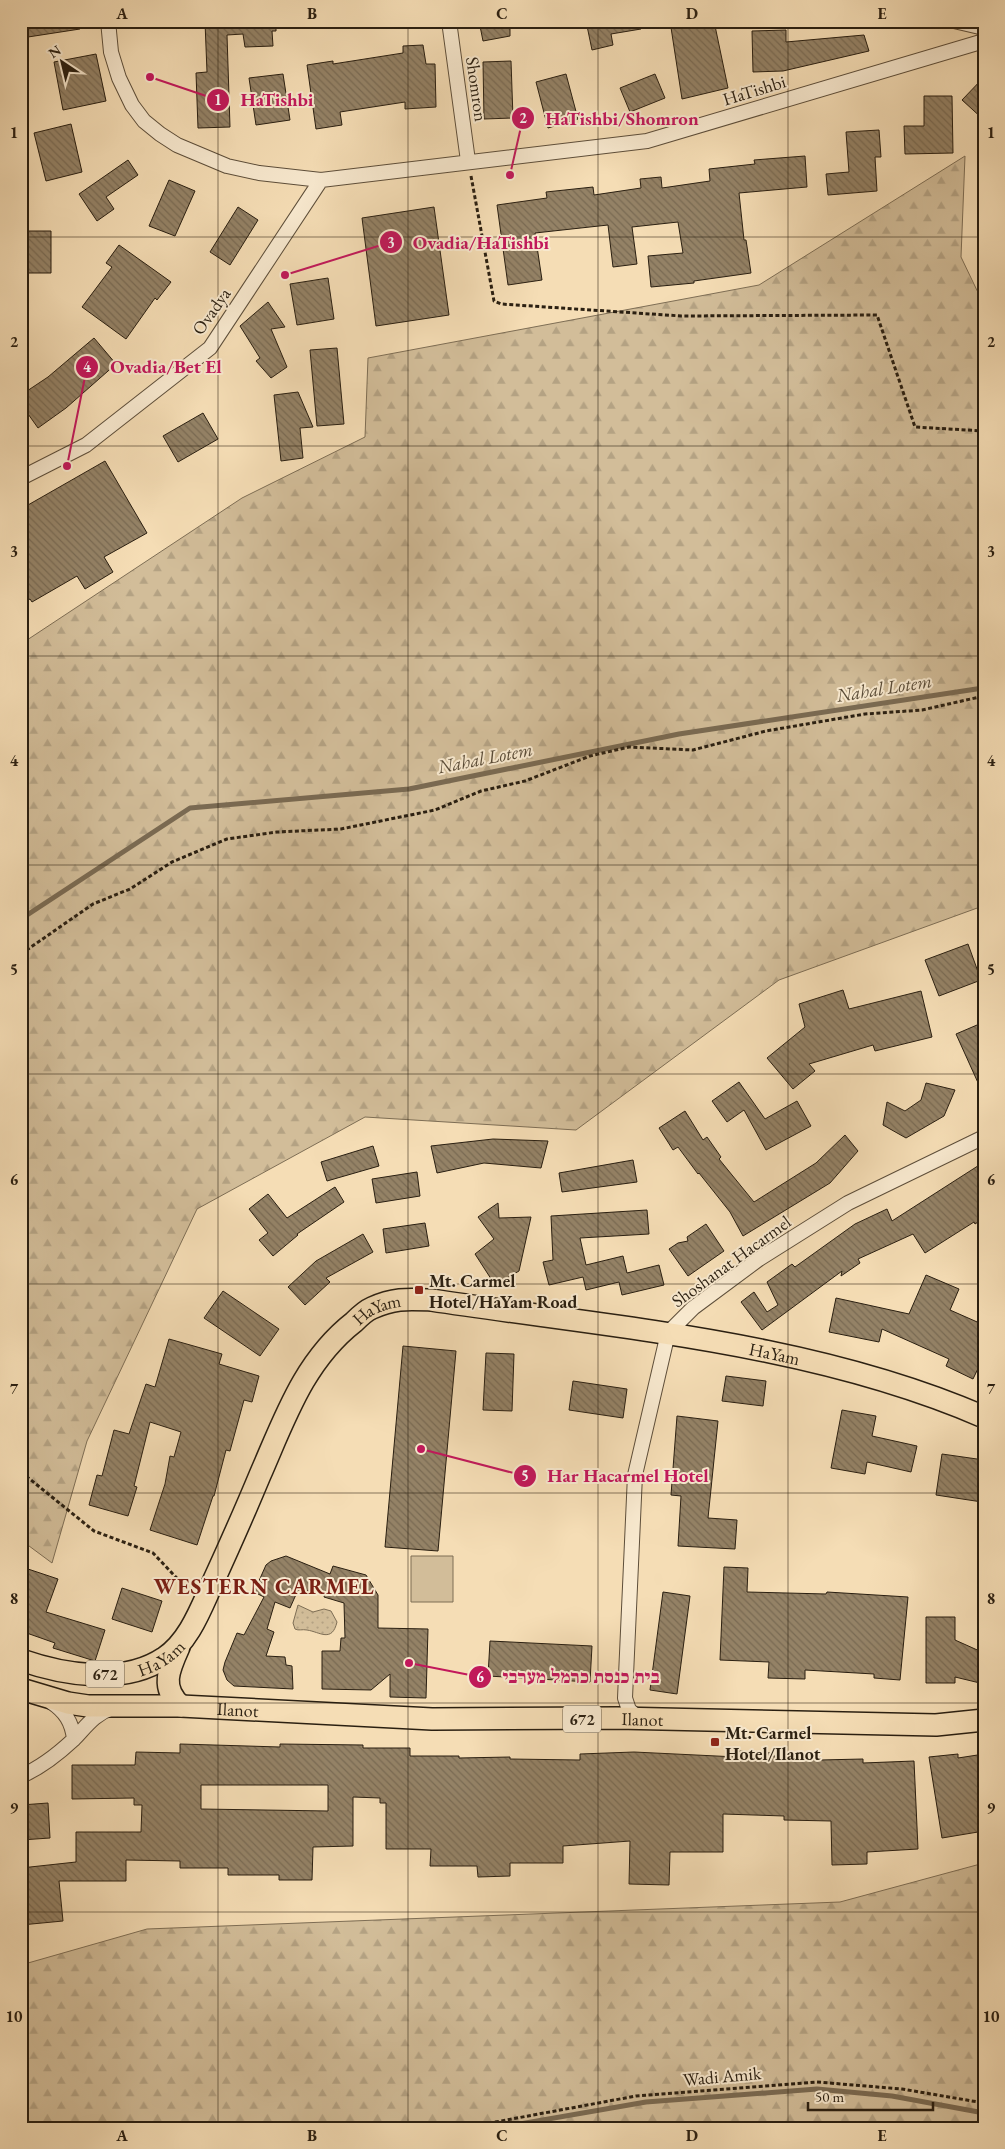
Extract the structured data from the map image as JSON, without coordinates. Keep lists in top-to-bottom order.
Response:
{
  "streets": {
    "main road": ["HaYam", "672", "Ilanot"],
    "street": [
      "Shomron",
      "HaTishbi",
      "Ovadya",
      "Shoshanat Hacarmel"
    ],
    "path": ["Wadi Amik"]
  },
  "crossings": [
    ["Shomron", "HaTishbi"],
    ["HaTishbi", "Ovadya"],
    ["Shoshanat Hacarmel", "HaYam"],
    ["Shoshanat Hacarmel", "Ilanot"],
    ["672", "Ilanot"]
  ],
  "districts": ["WESTERN CARMEL"],
  "water": ["Nahal Lotem"],
  "places": {
    "other": [
      "HaTishbi",
      "HaTishbi/Shomron",
      "Ovadia/HaTishbi",
      "Ovadia/Bet El",
      "Har Hacarmel Hotel",
      "בית כנסת כרמל מערבי"
    ],
    "transit": ["Mt. Carmel Hotel/HaYam Road", "Mt. Carmel Hotel/Ilanot"]
  },
  "scale_bar": "50 m",
  "north": "top left",
  "grid": {
    "columns": [
      "A",
      "B",
      "C",
      "D",
      "E"
    ],
    "rows": [
      "1",
      "2",
      "3",
      "4",
      "5",
      "6",
      "7",
      "8",
      "9",
      "10"
    ]
  }
}
